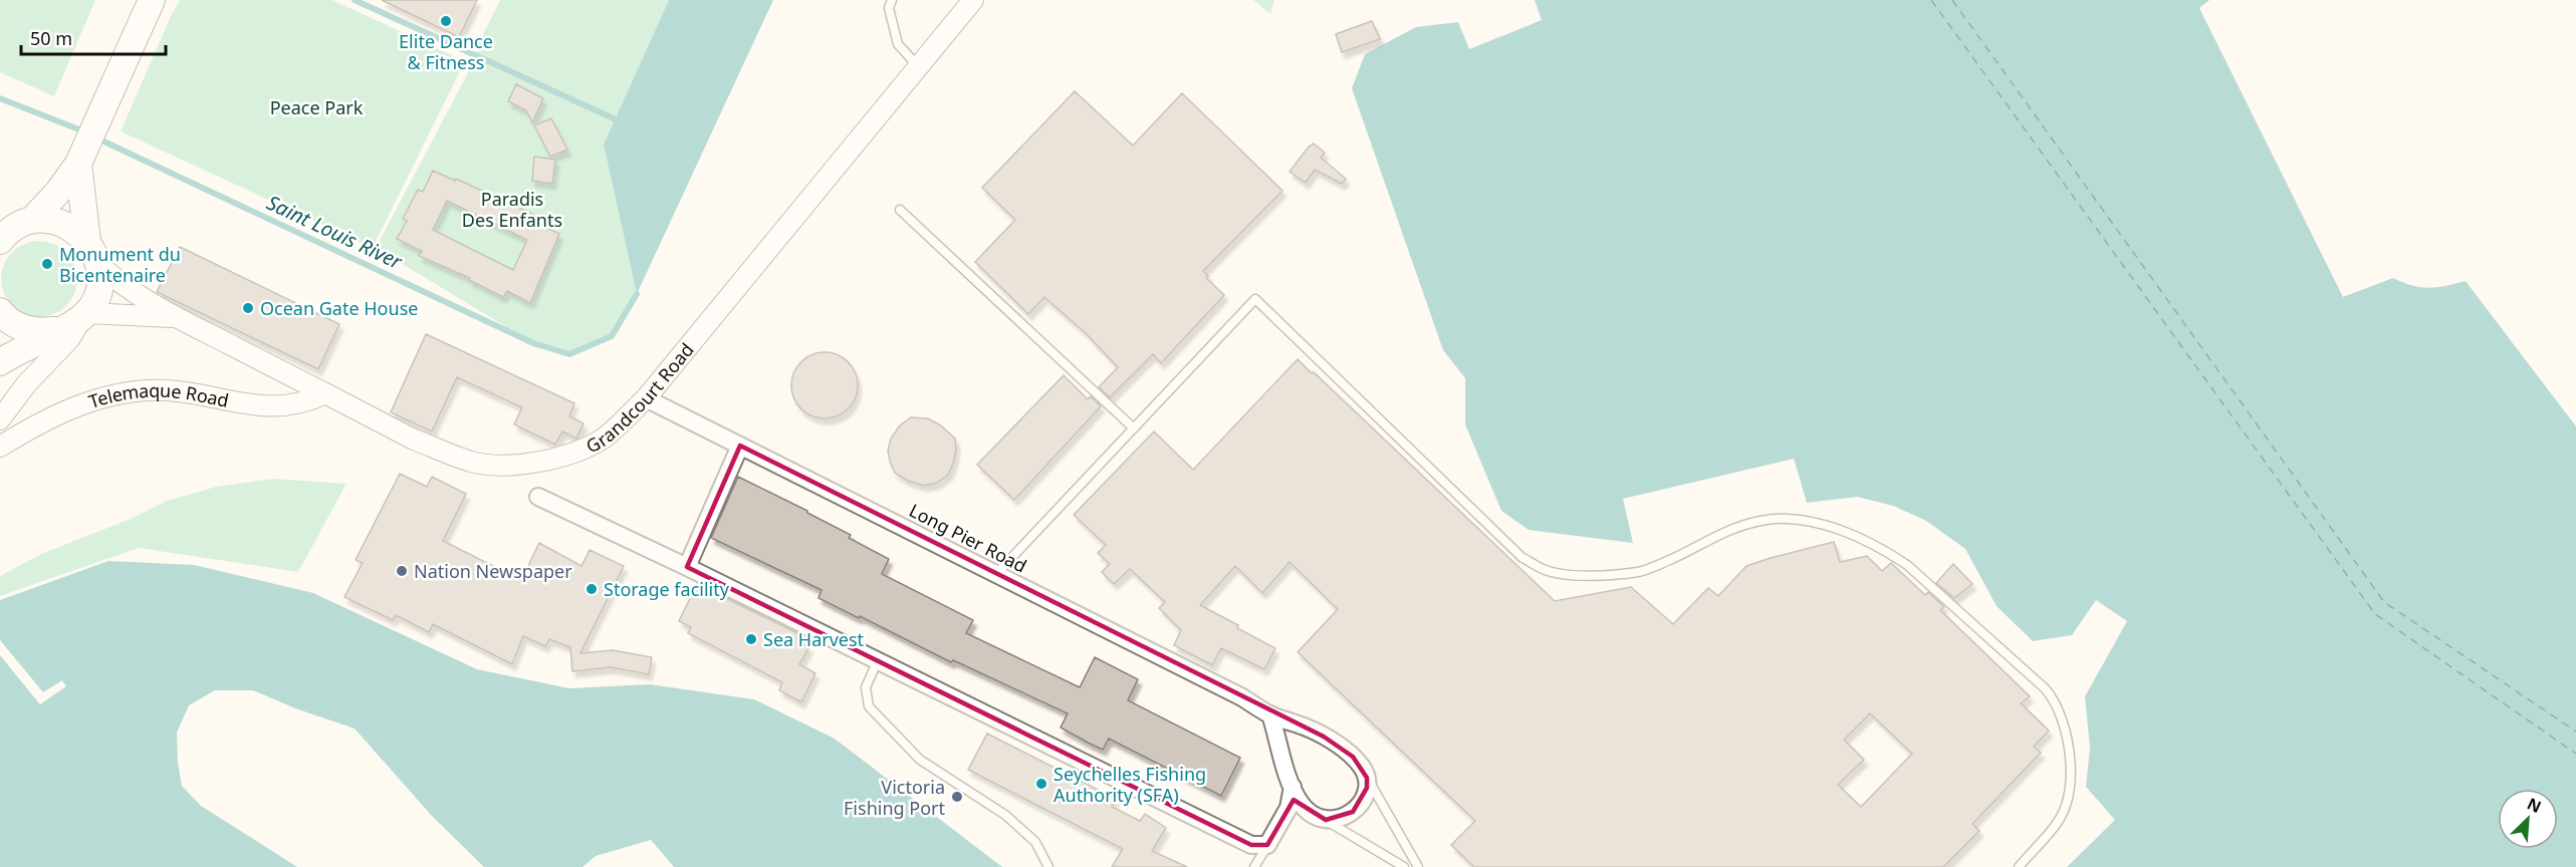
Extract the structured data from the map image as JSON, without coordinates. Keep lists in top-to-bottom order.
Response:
{
  "streets": {
    "street": ["Grandcourt Road", "Telemaque Road", "Long Pier Road"]
  },
  "crossings": [
    ["Grandcourt Road", "Telemaque Road"],
    ["Grandcourt Road", "Long Pier Road"]
  ],
  "water": ["Saint Louis River"],
  "parks": ["Peace Park", "Paradis Des Enfants"],
  "places": [
    "Elite Dance & Fitness",
    "Monument du Bicentenaire",
    "Ocean Gate House",
    "Nation Newspaper",
    "Storage facility",
    "Sea Harvest",
    "Seychelles Fishing Authority (SFA)",
    "Victoria Fishing Port"
  ],
  "scale_bar": "50 m",
  "north": "top right"
}
